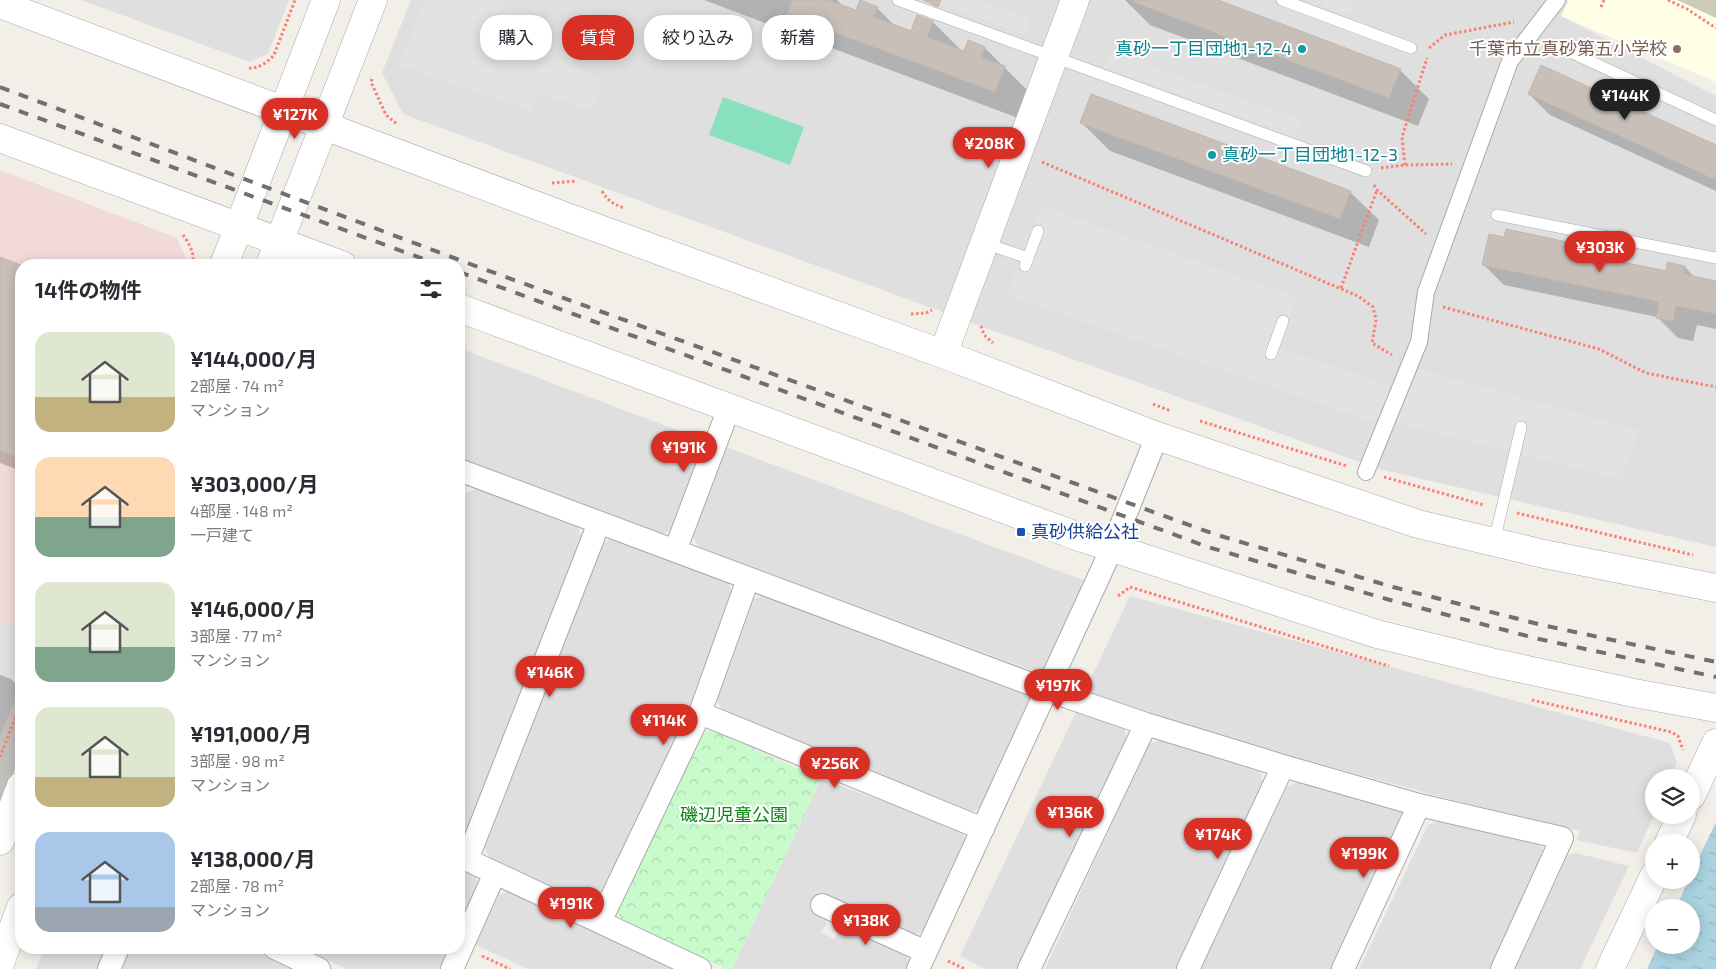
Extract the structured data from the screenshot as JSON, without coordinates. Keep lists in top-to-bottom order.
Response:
{
  "parks": ["磯辺児童公園"],
  "places": {
    "other": ["真砂一丁目団地1-12-4", "千葉市立真砂第五小学校", "真砂一丁目団地1-12-3"],
    "transit": ["真砂供給公社"]
  },
  "page": {
    "chip": [
      "購入",
      "賃貸",
      "絞り込み",
      "新着"
    ],
    "price": [
      "¥144K",
      "¥127K",
      "¥208K",
      "¥303K",
      "¥191K",
      "¥146K",
      "¥197K",
      "¥114K",
      "¥256K",
      "¥136K",
      "¥174K",
      "¥199K",
      "¥191K",
      "¥138K"
    ],
    "heading": "14件の物件",
    "list": [
      {
        "name": "¥144,000/月",
        "note": "2部屋 · 74 m² · マンション"
      },
      {
        "name": "¥303,000/月",
        "note": "4部屋 · 148 m² · 一戸建て"
      },
      {
        "name": "¥146,000/月",
        "note": "3部屋 · 77 m² · マンション"
      },
      {
        "name": "¥191,000/月",
        "note": "3部屋 · 98 m² · マンション"
      },
      {
        "name": "¥138,000/月",
        "note": "2部屋 · 78 m² · マンション"
      }
    ],
    "map_buttons": ["+", "−"]
  }
}
